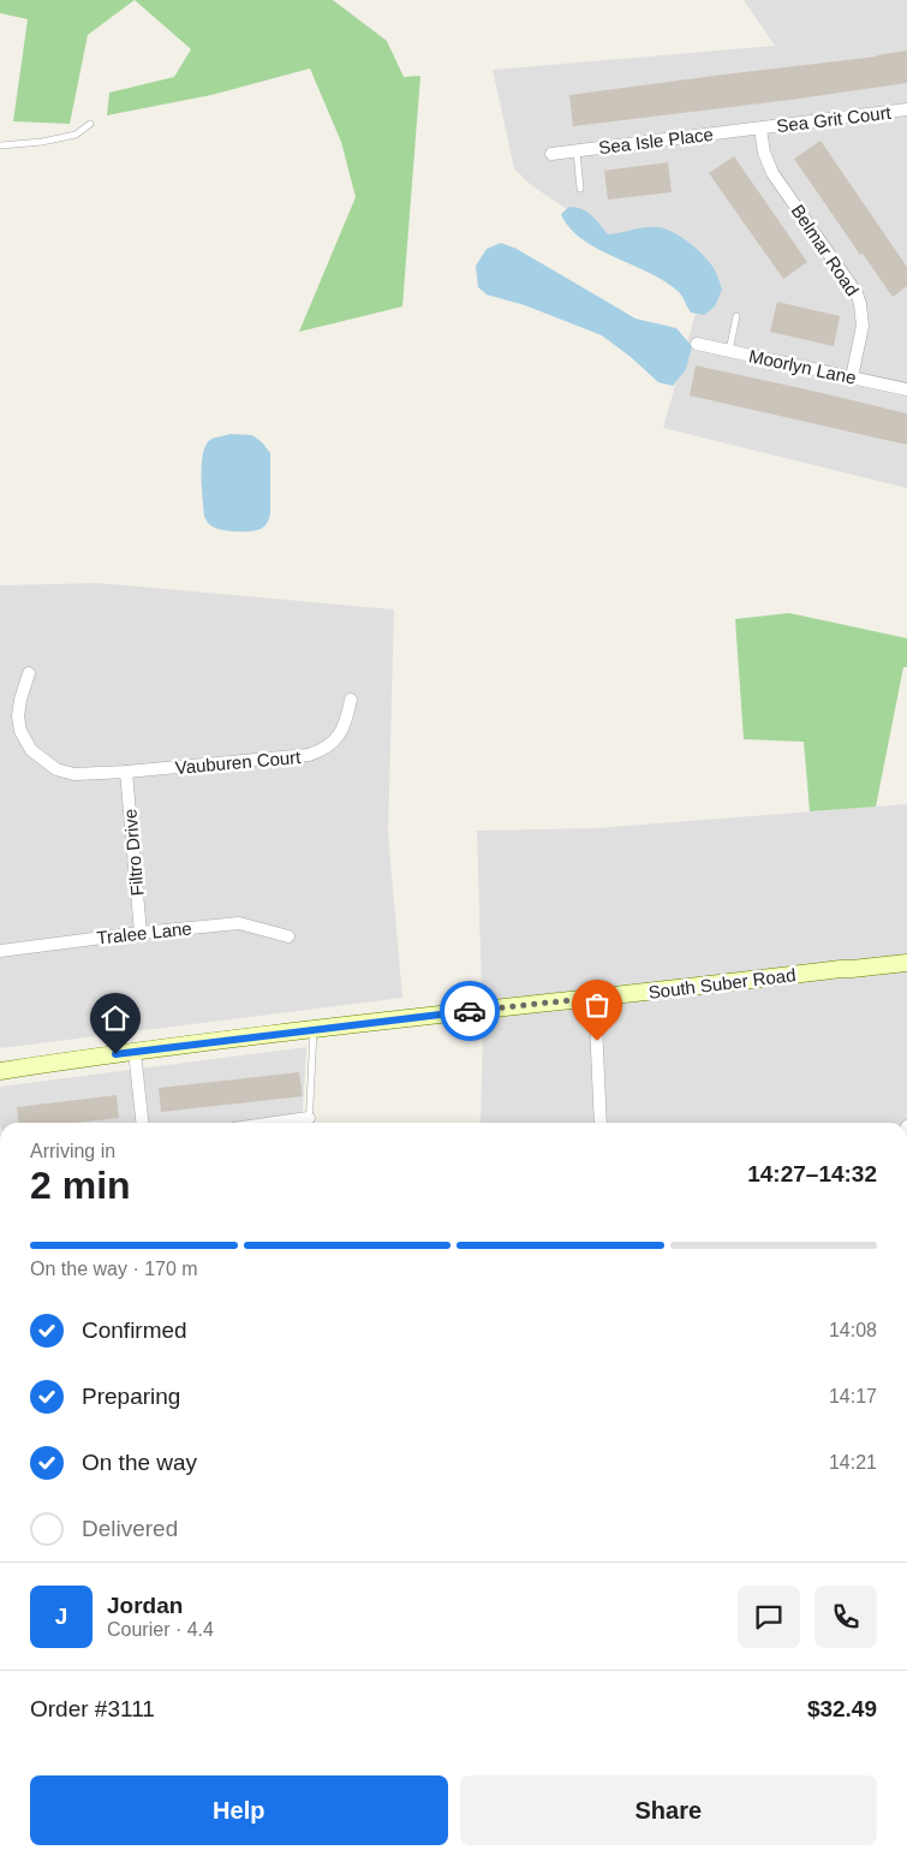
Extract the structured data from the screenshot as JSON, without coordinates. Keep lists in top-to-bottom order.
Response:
{
  "streets": {
    "street": [
      "Sea Grit Court",
      "Sea Isle Place",
      "Belmar Road",
      "Moorlyn Lane",
      "Vauburen Court",
      "Filtro Drive",
      "Tralee Lane",
      "South Suber Road"
    ]
  },
  "crossings": [
    ["Sea Grit Court", "Sea Isle Place"],
    ["Sea Grit Court", "Belmar Road"],
    ["Sea Isle Place", "Belmar Road"],
    ["Belmar Road", "Moorlyn Lane"],
    ["Vauburen Court", "Filtro Drive"],
    ["Filtro Drive", "Tralee Lane"]
  ],
  "page": {
    "heading": ["2 min", "Arriving in", "14:27–14:32"],
    "panel": [
      "Jordan",
      "Courier · 4.4",
      "Order #3111",
      "$32.49"
    ],
    "bar": "On the way · 170 m",
    "list": [
      ["Confirmed", "14:08"],
      ["Preparing", "14:17"],
      ["On the way", "14:21"],
      "Delivered"
    ],
    "round": "J",
    "buttons": ["Help", "Share"]
  }
}
